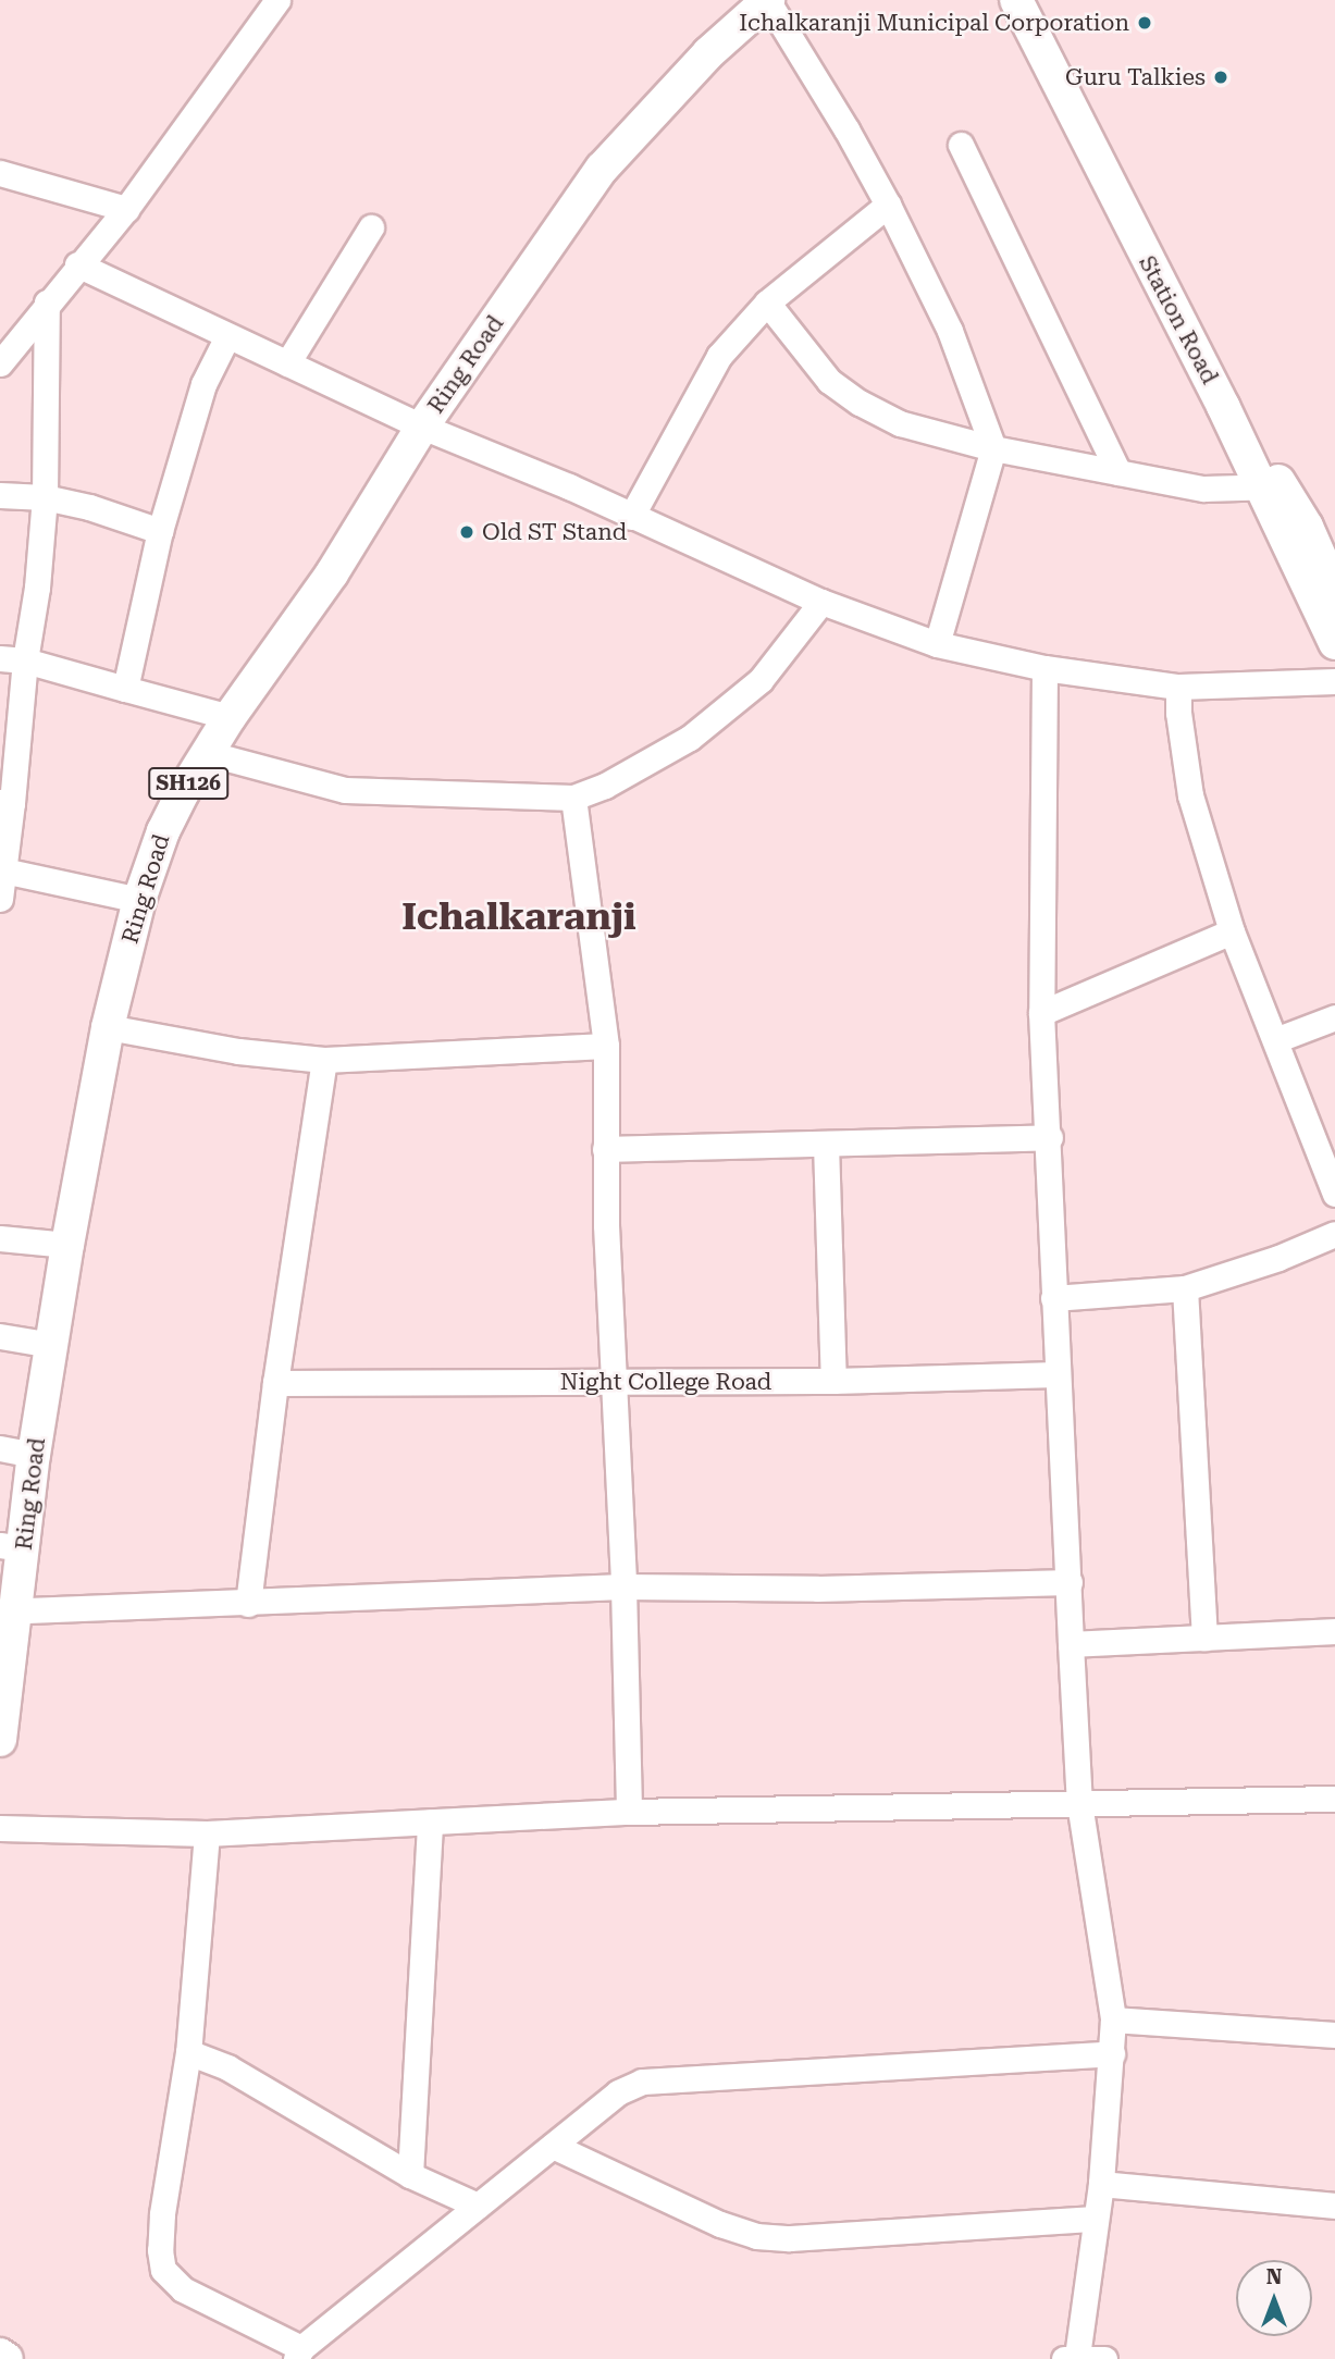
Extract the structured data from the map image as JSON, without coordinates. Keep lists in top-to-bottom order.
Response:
{
  "streets": {
    "main road": ["Station Road", "Ring Road", "SH126"],
    "street": ["Night College Road"]
  },
  "districts": ["Ichalkaranji"],
  "places": ["Ichalkaranji Municipal Corporation", "Guru Talkies", "Old ST Stand"],
  "north": "top"
}
